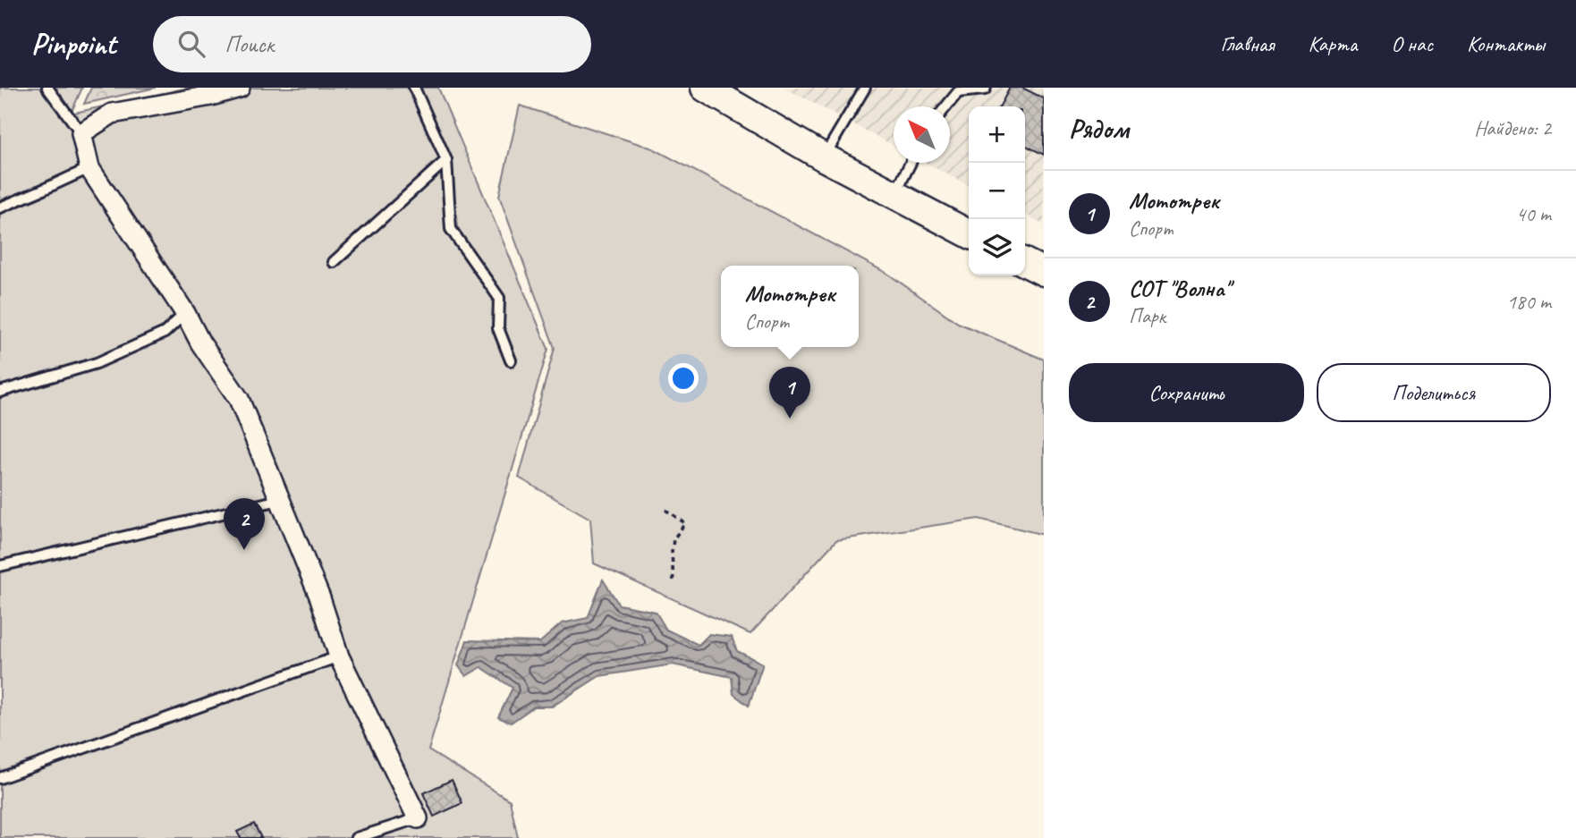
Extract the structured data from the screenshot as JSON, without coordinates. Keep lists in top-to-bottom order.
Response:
{
  "north": "top left",
  "page": {
    "header": "Pinpoint",
    "search": "Поиск",
    "nav": [
      "Главная",
      "Карта",
      "О нас",
      "Контакты"
    ],
    "heading": ["Рядом", "Найдено: 2"],
    "map_buttons": ["+", "−"],
    "list": [
      {
        "mark": "1",
        "name": "Мототрек",
        "note": "Спорт",
        "value": "40 m"
      },
      {
        "mark": "2",
        "name": "СОТ \"Волна\"",
        "note": "Парк",
        "value": "180 m"
      }
    ],
    "popup": ["Мототрек", "Спорт"],
    "buttons": ["Сохранить", "Поделиться"],
    "pins": ["1", "2"]
  }
}
